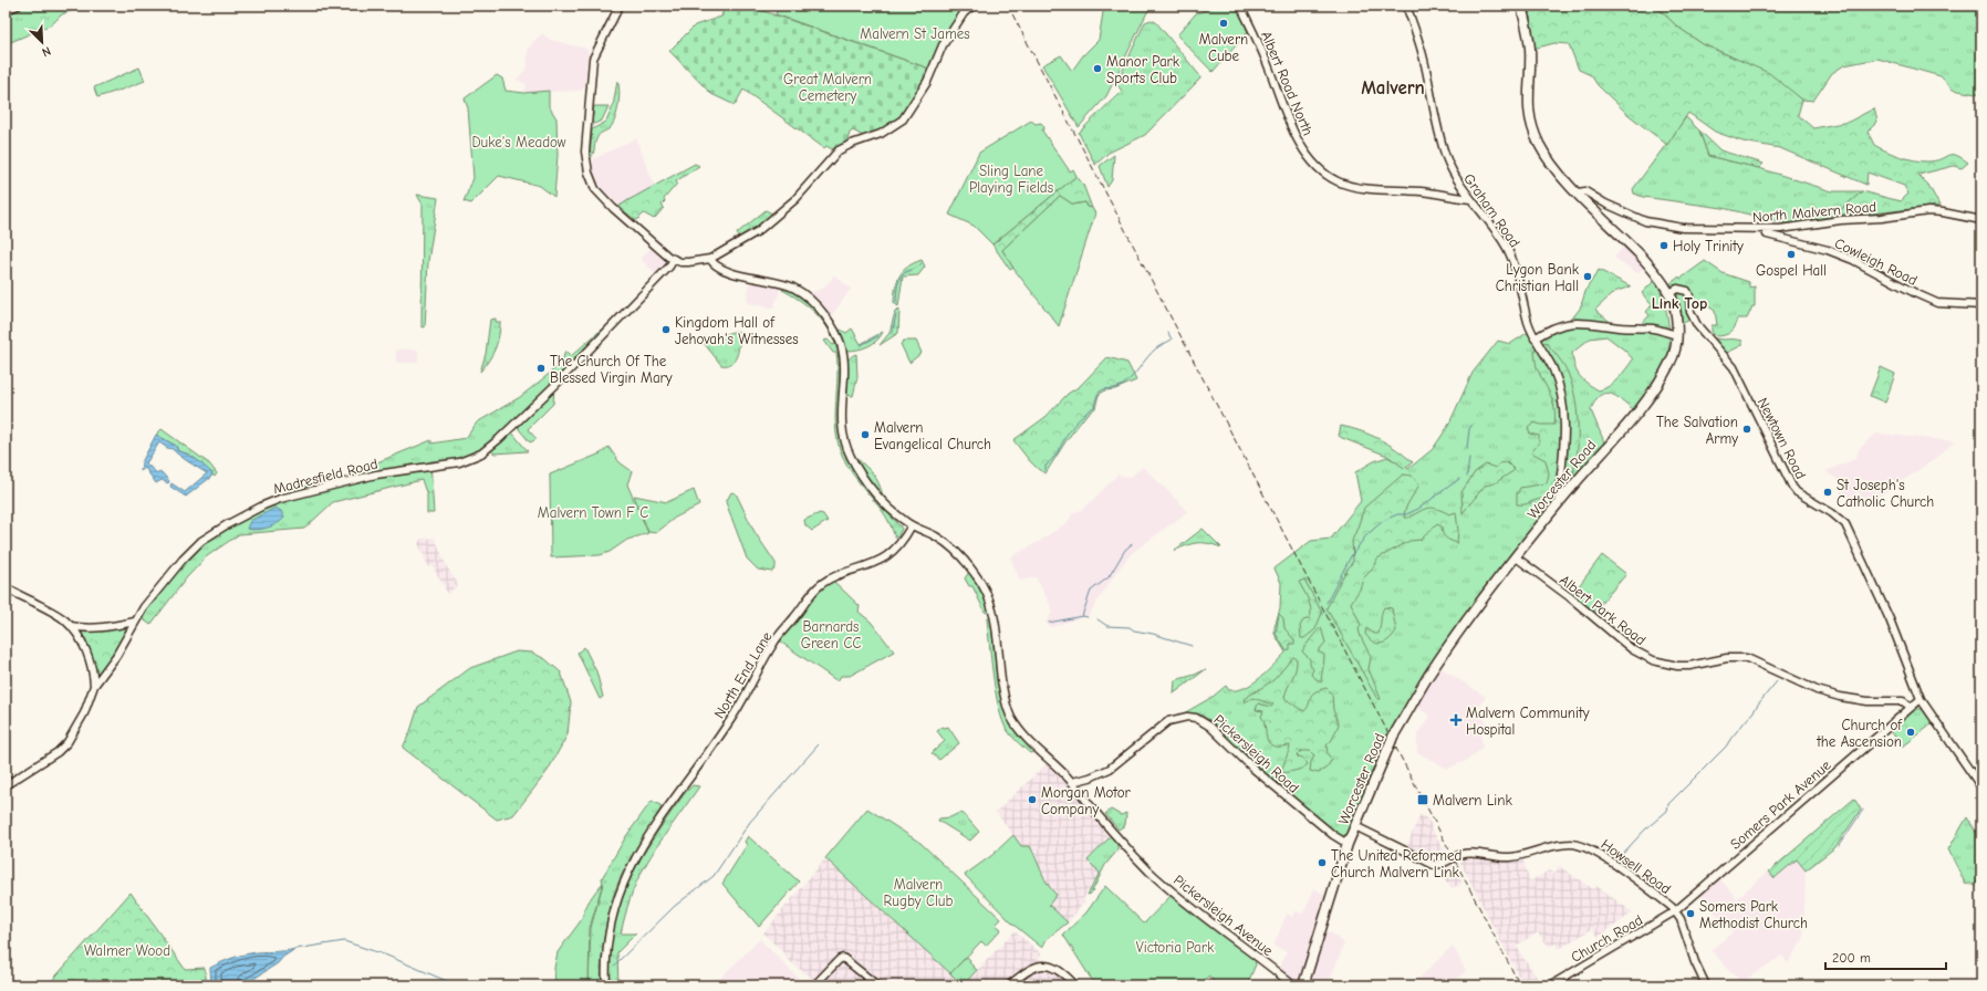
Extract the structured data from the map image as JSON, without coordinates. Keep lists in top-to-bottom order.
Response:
{
  "streets": {
    "highway": ["Worcester Road"],
    "street": [
      "Albert Road North",
      "Graham Road",
      "North Malvern Road",
      "Cowleigh Road",
      "Newtown Road",
      "Madresfield Road",
      "Albert Park Road",
      "North End Lane",
      "Pickersleigh Road",
      "Somers Park Avenue",
      "Howsell Road",
      "Pickersleigh Avenue",
      "Church Road"
    ]
  },
  "crossings": [
    ["Albert Road North", "Graham Road"],
    ["Graham Road", "Worcester Road"],
    ["North Malvern Road", "Cowleigh Road"],
    ["North Malvern Road", "Worcester Road"],
    ["Newtown Road", "Worcester Road"],
    ["Newtown Road", "Somers Park Avenue"],
    ["Worcester Road", "Albert Park Road"],
    ["Worcester Road", "Pickersleigh Road"],
    ["Worcester Road", "Howsell Road"],
    ["Albert Park Road", "Somers Park Avenue"],
    ["Pickersleigh Road", "Pickersleigh Avenue"],
    ["Somers Park Avenue", "Howsell Road"],
    ["Somers Park Avenue", "Church Road"],
    ["Howsell Road", "Church Road"]
  ],
  "districts": ["Malvern", "Link Top"],
  "parks": [
    "Malvern St James",
    "Great Malvern Cemetery",
    "Duke's Meadow",
    "Sling Lane Playing Fields",
    "Malvern Town F C",
    "Barnards Green CC",
    "Malvern Rugby Club",
    "Victoria Park",
    "Walmer Wood"
  ],
  "places": {
    "other": [
      "Malvern Cube",
      "Manor Park Sports Club",
      "Holy Trinity",
      "Gospel Hall",
      "Lygon Bank Christian Hall",
      "Kingdom Hall of Jehovah's Witnesses",
      "The Church Of The Blessed Virgin Mary",
      "The Salvation Army",
      "Malvern Evangelical Church",
      "St Joseph's Catholic Church",
      "Church of the Ascension",
      "Morgan Motor Company",
      "The United Reformed Church Malvern Link",
      "Somers Park Methodist Church"
    ],
    "health": ["Malvern Community Hospital"],
    "transit": ["Malvern Link"]
  },
  "scale_bar": "200 m",
  "north": "bottom right"
}
